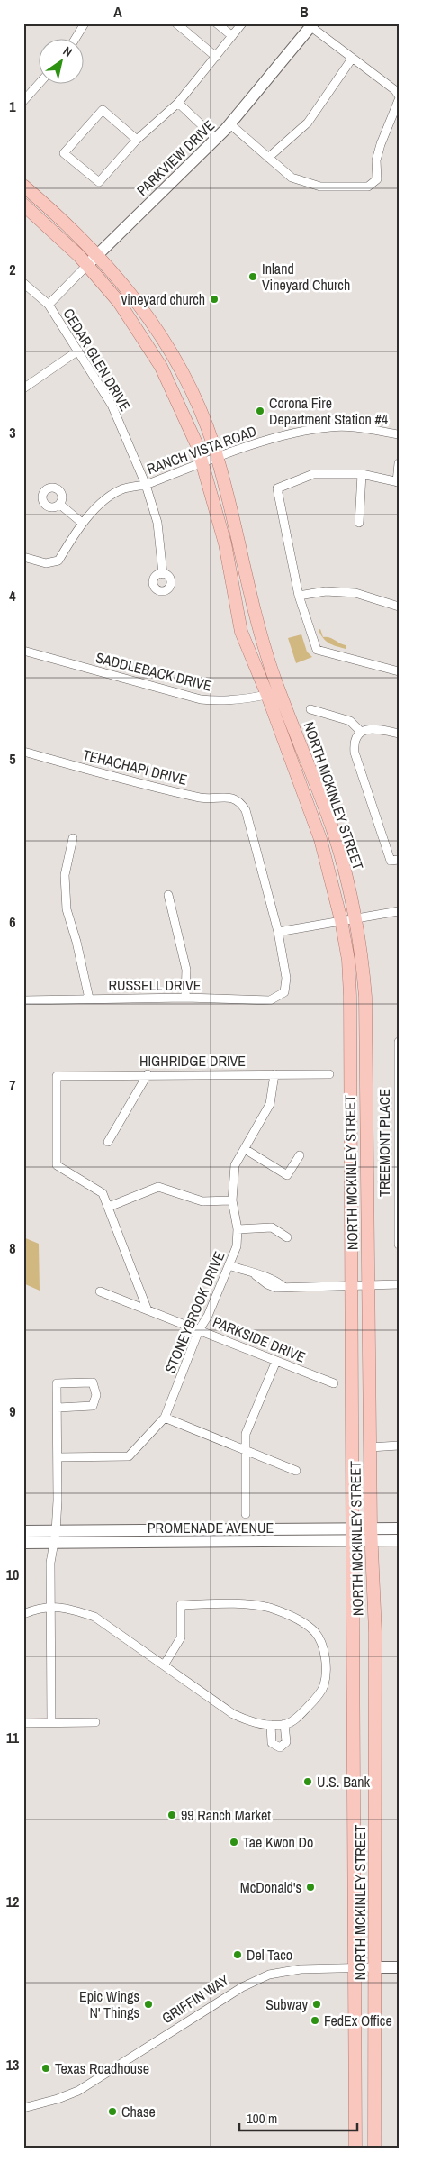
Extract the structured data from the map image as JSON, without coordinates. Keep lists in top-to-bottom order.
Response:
{
  "streets": {
    "main road": [
      "PARKVIEW DRIVE",
      "NORTH MCKINLEY STREET",
      "PROMENADE AVENUE",
      "GRIFFIN WAY"
    ],
    "street": [
      "CEDAR GLEN DRIVE",
      "RANCH VISTA ROAD",
      "SADDLEBACK DRIVE",
      "TEHACHAPI DRIVE",
      "RUSSELL DRIVE",
      "HIGHRIDGE DRIVE",
      "TREEMONT PLACE",
      "STONEYBROOK DRIVE",
      "PARKSIDE DRIVE"
    ]
  },
  "crossings": [
    ["PARKVIEW DRIVE", "CEDAR GLEN DRIVE"],
    ["PARKVIEW DRIVE", "NORTH MCKINLEY STREET"],
    ["CEDAR GLEN DRIVE", "RANCH VISTA ROAD"],
    ["RANCH VISTA ROAD", "NORTH MCKINLEY STREET"],
    ["SADDLEBACK DRIVE", "NORTH MCKINLEY STREET"],
    ["TEHACHAPI DRIVE", "RUSSELL DRIVE"],
    ["NORTH MCKINLEY STREET", "PROMENADE AVENUE"],
    ["NORTH MCKINLEY STREET", "GRIFFIN WAY"],
    ["HIGHRIDGE DRIVE", "STONEYBROOK DRIVE"],
    ["STONEYBROOK DRIVE", "PARKSIDE DRIVE"]
  ],
  "places": [
    "Inland Vineyard Church",
    "vineyard church",
    "Corona Fire Department Station #4",
    "U.S. Bank",
    "99 Ranch Market",
    "Tae Kwon Do",
    "McDonald's",
    "Del Taco",
    "Epic Wings N' Things",
    "Subway",
    "FedEx Office",
    "Texas Roadhouse",
    "Chase"
  ],
  "scale_bar": "100 m",
  "north": "top right",
  "grid": {
    "columns": ["A", "B"],
    "rows": [
      "1",
      "2",
      "3",
      "4",
      "5",
      "6",
      "7",
      "8",
      "9",
      "10",
      "11",
      "12",
      "13"
    ]
  }
}
